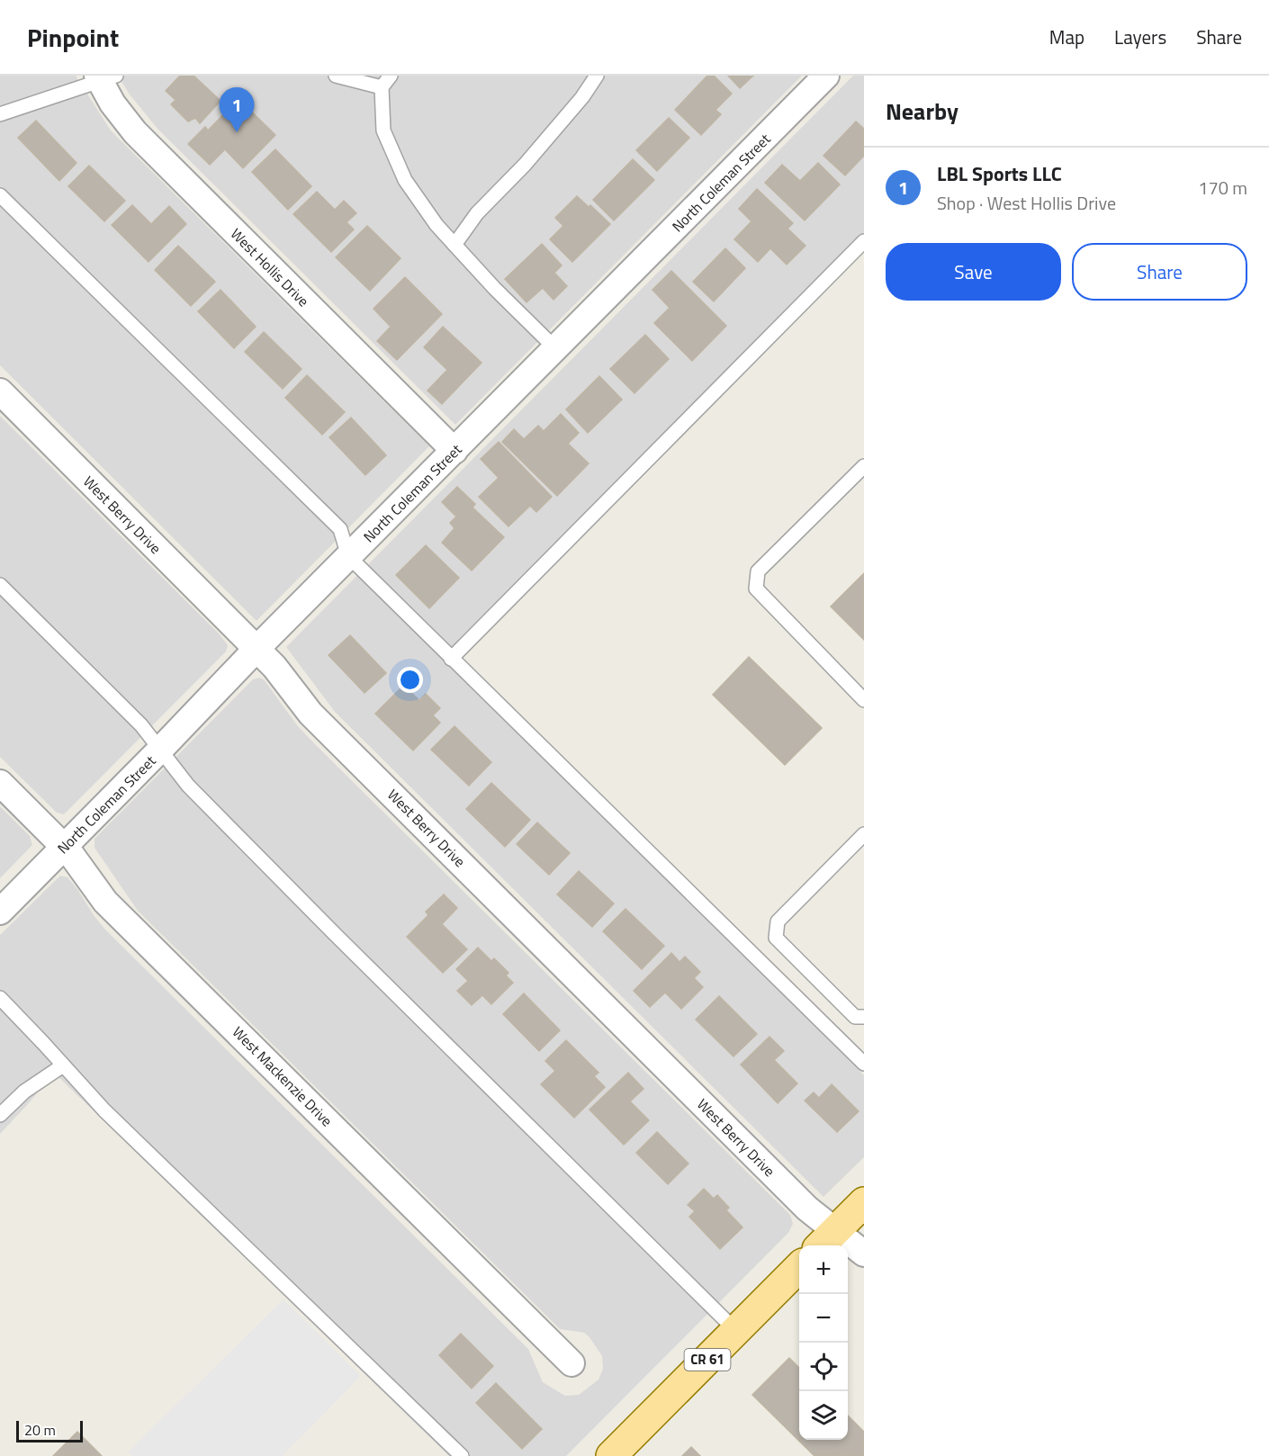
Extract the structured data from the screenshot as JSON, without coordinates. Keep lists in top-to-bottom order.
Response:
{
  "streets": {
    "main road": ["CR 61"],
    "street": [
      "North Coleman Street",
      "West Hollis Drive",
      "West Berry Drive",
      "West Mackenzie Drive"
    ]
  },
  "crossings": [
    ["North Coleman Street", "West Hollis Drive"],
    ["North Coleman Street", "West Berry Drive"],
    ["North Coleman Street", "West Mackenzie Drive"]
  ],
  "scale_bar": "20 m",
  "page": {
    "header": "Pinpoint",
    "nav": ["Map", "Layers", "Share"],
    "heading": "Nearby",
    "pins": "1",
    "list": [
      {
        "mark": "1",
        "name": "LBL Sports LLC",
        "note": "Shop · West Hollis Drive",
        "value": "170 m"
      }
    ],
    "buttons": ["Save", "Share"],
    "map_buttons": ["+", "−"],
    "scale": "20 m"
  }
}
